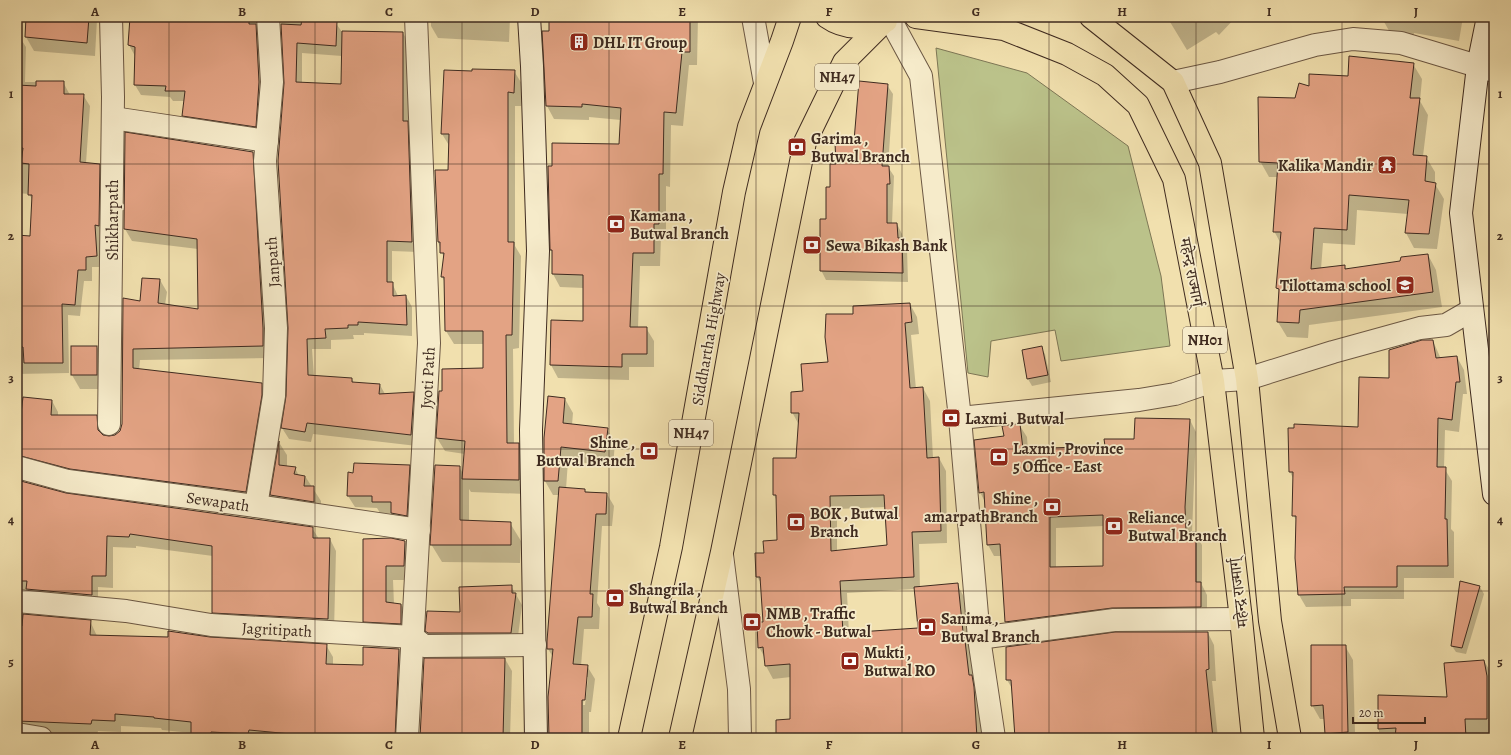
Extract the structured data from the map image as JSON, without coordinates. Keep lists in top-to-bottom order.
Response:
{
  "streets": {
    "highway": [
      "NH47",
      "महेन्द्र राज्मार्ग्",
      "Siddhartha Highway",
      "NH01"
    ],
    "street": [
      "Shikharpath",
      "Janpath",
      "Jyoti Path",
      "Sewapath",
      "Jagritipath"
    ]
  },
  "crossings": [
    ["NH47", "Siddhartha Highway"],
    ["Janpath", "Sewapath"],
    ["Jyoti Path", "Sewapath"],
    ["Jyoti Path", "Jagritipath"]
  ],
  "places": {
    "building": ["DHL IT Group"],
    "bank": [
      "Garima , Butwal Branch",
      "Kamana , Butwal Branch",
      "Sewa Bikash Bank",
      "Laxmi , Butwal",
      "Shine , Butwal Branch",
      "Laxmi , Province 5 Office - East",
      "Shine , amarpathBranch",
      "BOK , Butwal Branch",
      "Reliance , Butwal Branch",
      "Shangrila , Butwal Branch",
      "NMB , Traffic Chowk - Butwal",
      "Sanima , Butwal Branch",
      "Mukti , Butwal RO"
    ],
    "temple": ["Kalika Mandir"],
    "school or university": ["Tilottama school"]
  },
  "scale_bar": "20 m",
  "grid": {
    "columns": [
      "A",
      "B",
      "C",
      "D",
      "E",
      "F",
      "G",
      "H",
      "I",
      "J"
    ],
    "rows": [
      "1",
      "2",
      "3",
      "4",
      "5"
    ]
  }
}
